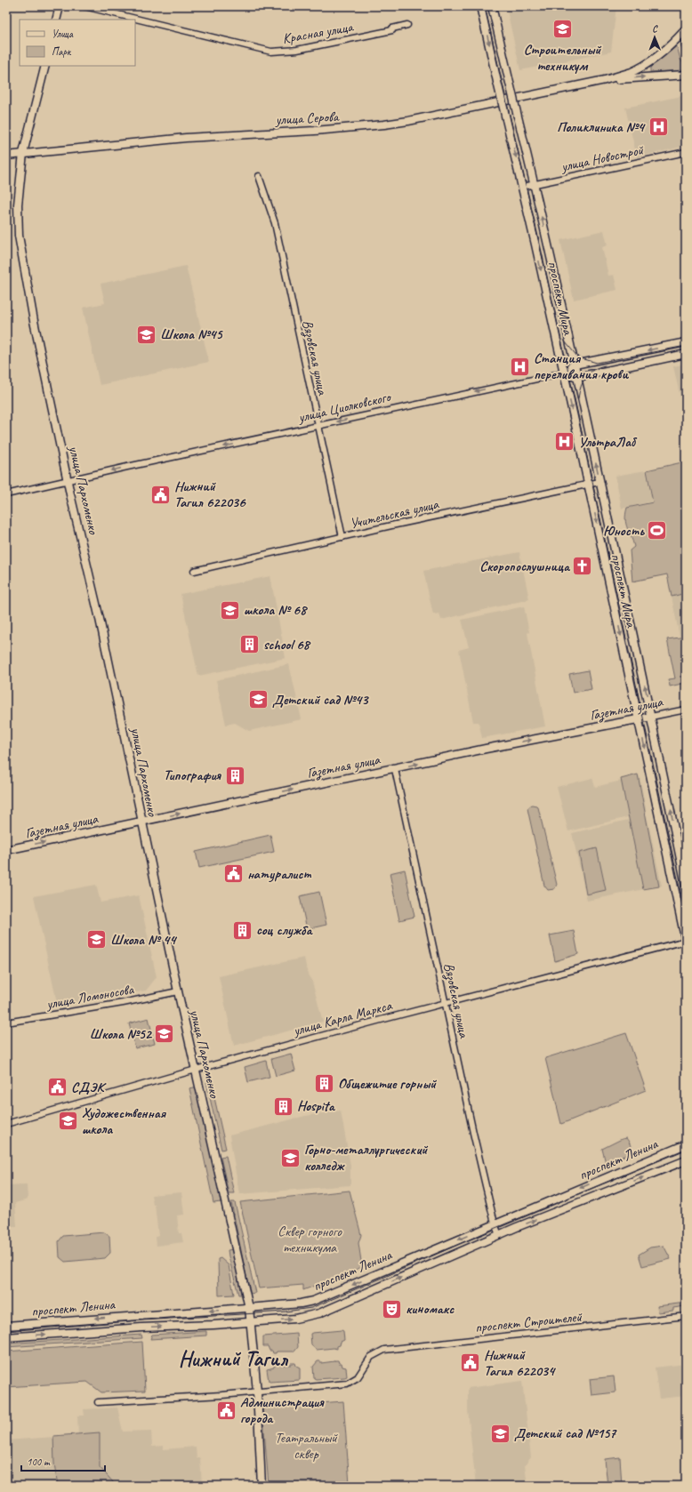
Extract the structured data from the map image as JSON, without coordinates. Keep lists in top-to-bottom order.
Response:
{
  "streets": {
    "main road": [
      "улица Серова",
      "проспект Мира",
      "улица Циолковского",
      "улица Пархоменко",
      "Газетная улица",
      "проспект Ленина"
    ],
    "street": [
      "Красная улица",
      "улица Новострой",
      "Вязовская улица",
      "Учительская улица",
      "улица Ломоносова",
      "улица Карла Маркса",
      "проспект Строителей"
    ]
  },
  "crossings": [
    ["улица Серова", "улица Пархоменко"],
    ["улица Новострой", "проспект Мира"],
    ["проспект Мира", "улица Циолковского"],
    ["проспект Мира", "Учительская улица"],
    ["проспект Мира", "Газетная улица"],
    ["проспект Мира", "улица Карла Маркса"],
    ["Вязовская улица", "улица Циолковского"],
    ["Вязовская улица", "Учительская улица"],
    ["Вязовская улица", "Газетная улица"],
    ["Вязовская улица", "улица Карла Маркса"],
    ["Вязовская улица", "проспект Ленина"],
    ["улица Циолковского", "улица Пархоменко"],
    ["улица Пархоменко", "Газетная улица"],
    ["улица Пархоменко", "улица Ломоносова"],
    ["улица Пархоменко", "улица Карла Маркса"],
    ["улица Пархоменко", "проспект Ленина"],
    ["улица Пархоменко", "проспект Строителей"]
  ],
  "one_way": ["улица Циолковского", "Газетная улица"],
  "districts": ["Нижний Тагил"],
  "parks": ["Сквер горного техникума", "Театральный сквер"],
  "places": {
    "school or university": [
      "Строительный техникум",
      "Школа №45",
      "школа № 68",
      "Детский сад №43",
      "Школа № 44",
      "Школа №52",
      "Художественная школа",
      "Горно-металлургический колледж",
      "Детский сад №157"
    ],
    "hospital": ["Поликлиника №4", "Станция переливания крови", "УльтраЛаб"],
    "public building": [
      "Нижний Тагил 622036",
      "натуралист",
      "СДЭК",
      "Нижний Тагил 622034",
      "Администрация города"
    ],
    "sports": ["Юность"],
    "church": ["Скоропослушница"],
    "building": [
      "school 68",
      "Типография",
      "соц служба",
      "Общежитие горный",
      "Hospita"
    ],
    "theatre": ["киномакс"]
  },
  "legend": ["Улица", "Парк"],
  "scale_bar": "100 m",
  "north": "top"
}
